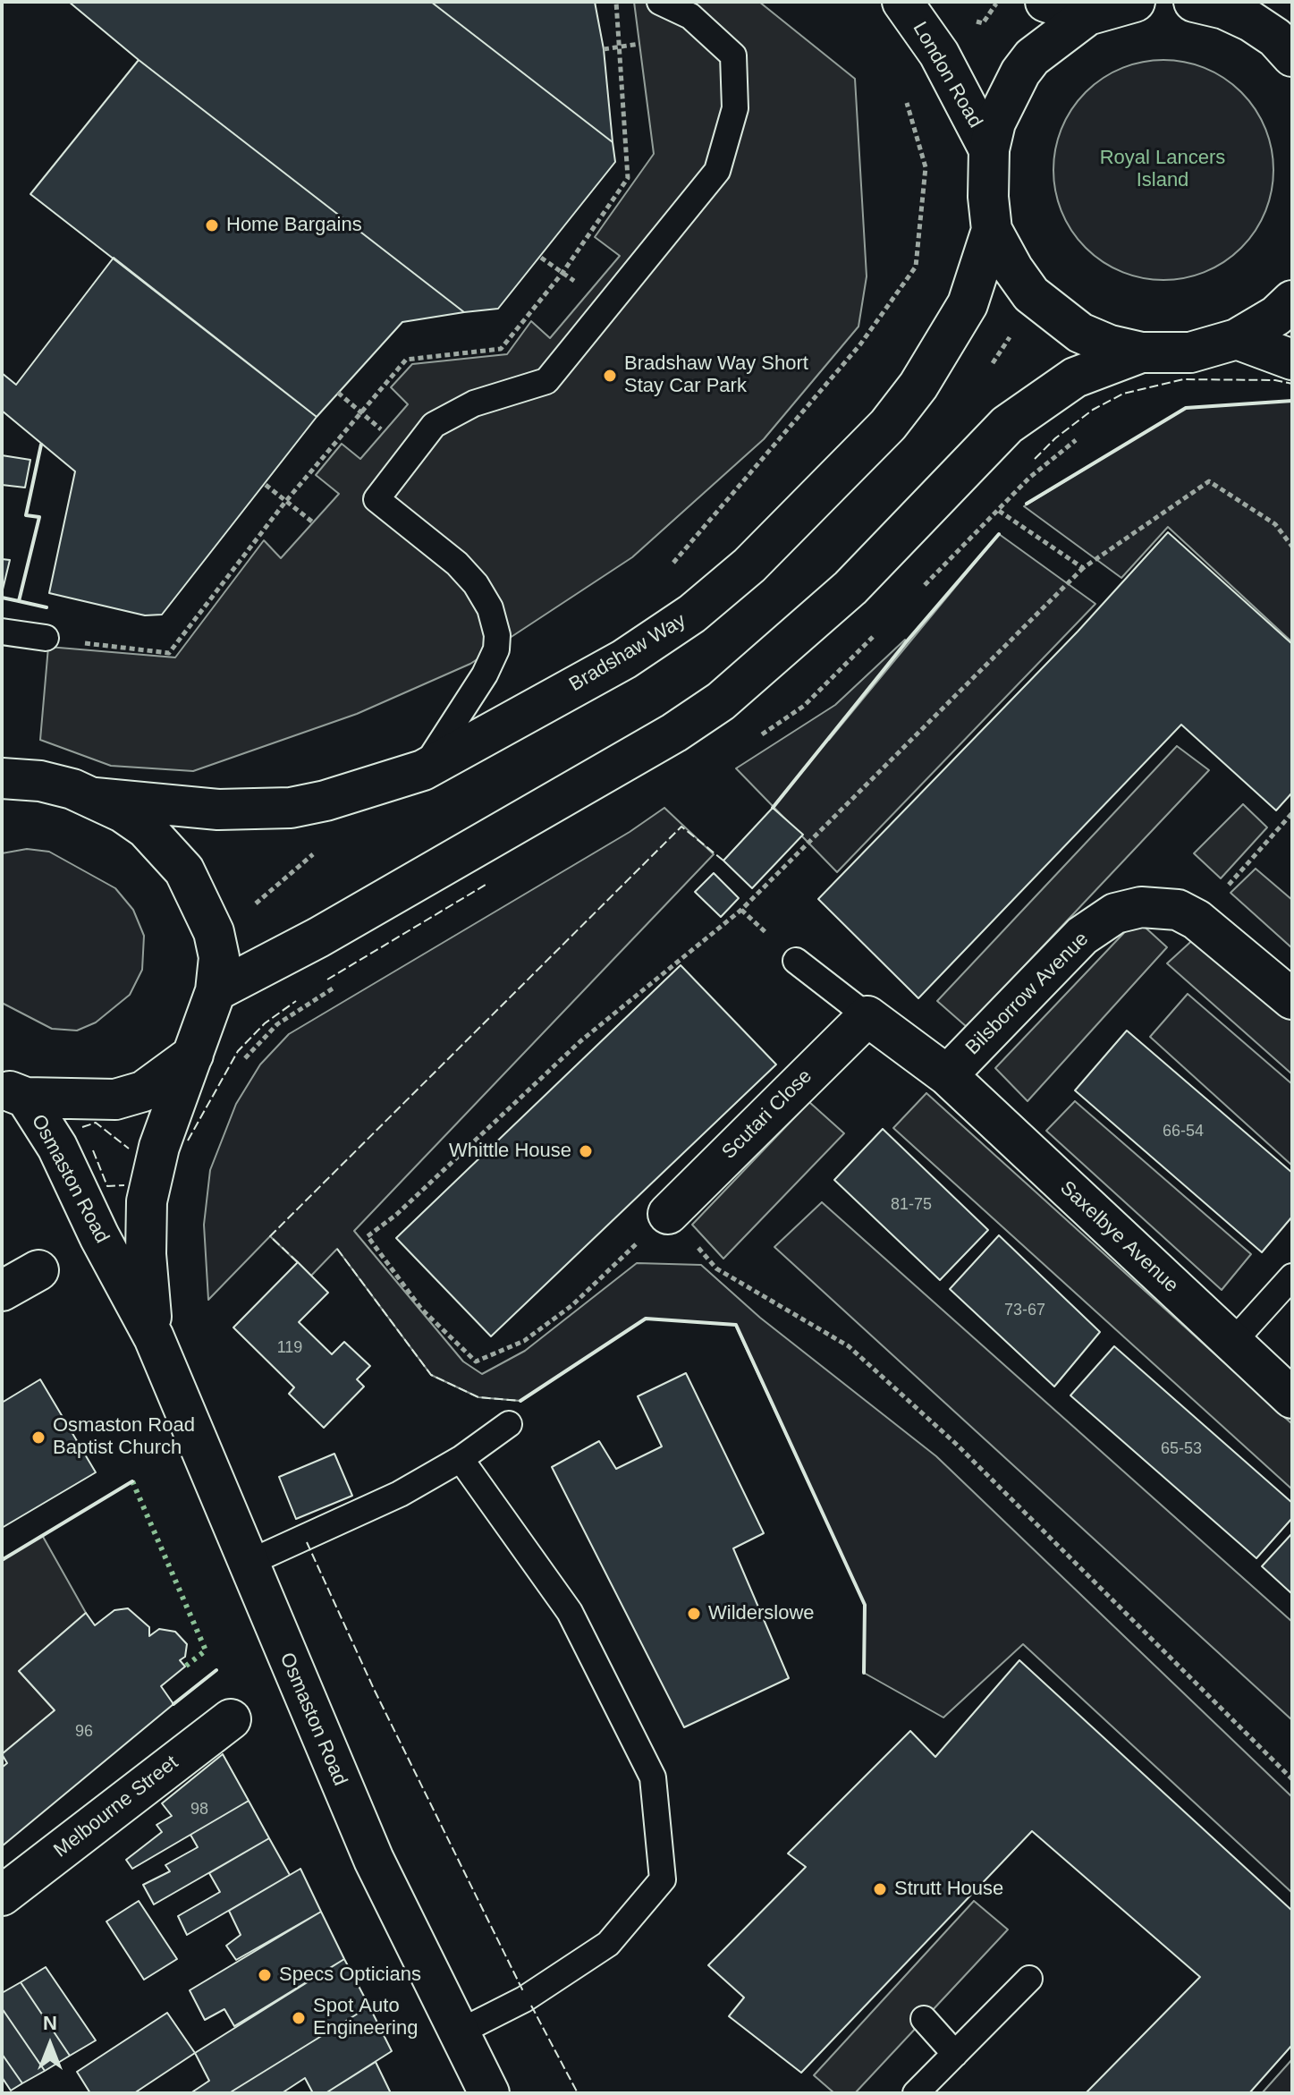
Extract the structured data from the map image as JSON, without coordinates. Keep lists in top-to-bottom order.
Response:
{
  "streets": {
    "main road": [
      "London Road",
      "Bradshaw Way",
      "Bilsborrow Avenue",
      "Scutari Close",
      "Osmaston Road",
      "Saxelbye Avenue",
      "Melbourne Street"
    ]
  },
  "crossings": [
    ["Bradshaw Way", "Osmaston Road"],
    ["Bilsborrow Avenue", "Saxelbye Avenue"],
    ["Scutari Close", "Saxelbye Avenue"]
  ],
  "parks": ["Royal Lancers Island"],
  "places": [
    "Home Bargains",
    "Bradshaw Way Short Stay Car Park",
    "Whittle House",
    "Osmaston Road Baptist Church",
    "Wilderslowe",
    "Strutt House",
    "Specs Opticians",
    "Spot Auto Engineering"
  ],
  "house_numbers": [
    "66-54",
    "81-75",
    "73-67",
    "119",
    "65-53",
    "96",
    "98"
  ],
  "north": "top"
}
